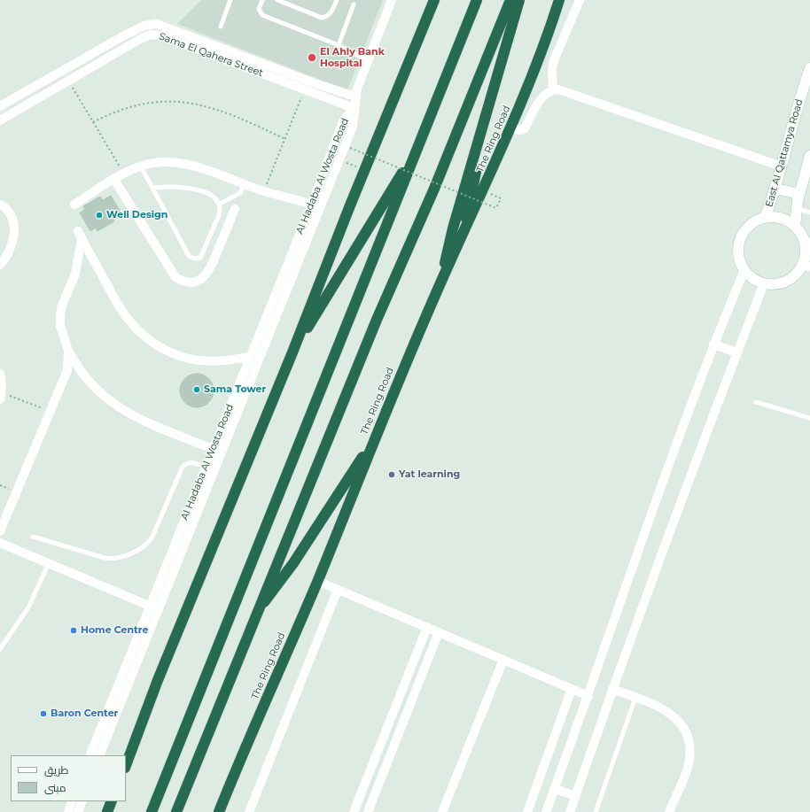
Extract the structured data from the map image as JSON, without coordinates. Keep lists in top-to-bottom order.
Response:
{
  "streets": {
    "highway": ["The Ring Road"],
    "street": ["Sama El Qahera Street", "East Al Qattamya Road", "Al Hadaba Al Wosta Road"]
  },
  "crossings": [
    ["Sama El Qahera Street", "Al Hadaba Al Wosta Road"]
  ],
  "places": [
    "El Ahly Bank Hospital",
    "Well Design",
    "Sama Tower",
    "Yat learning",
    "Home Centre",
    "Baron Center"
  ],
  "legend": ["طريق", "مبنى"]
}
